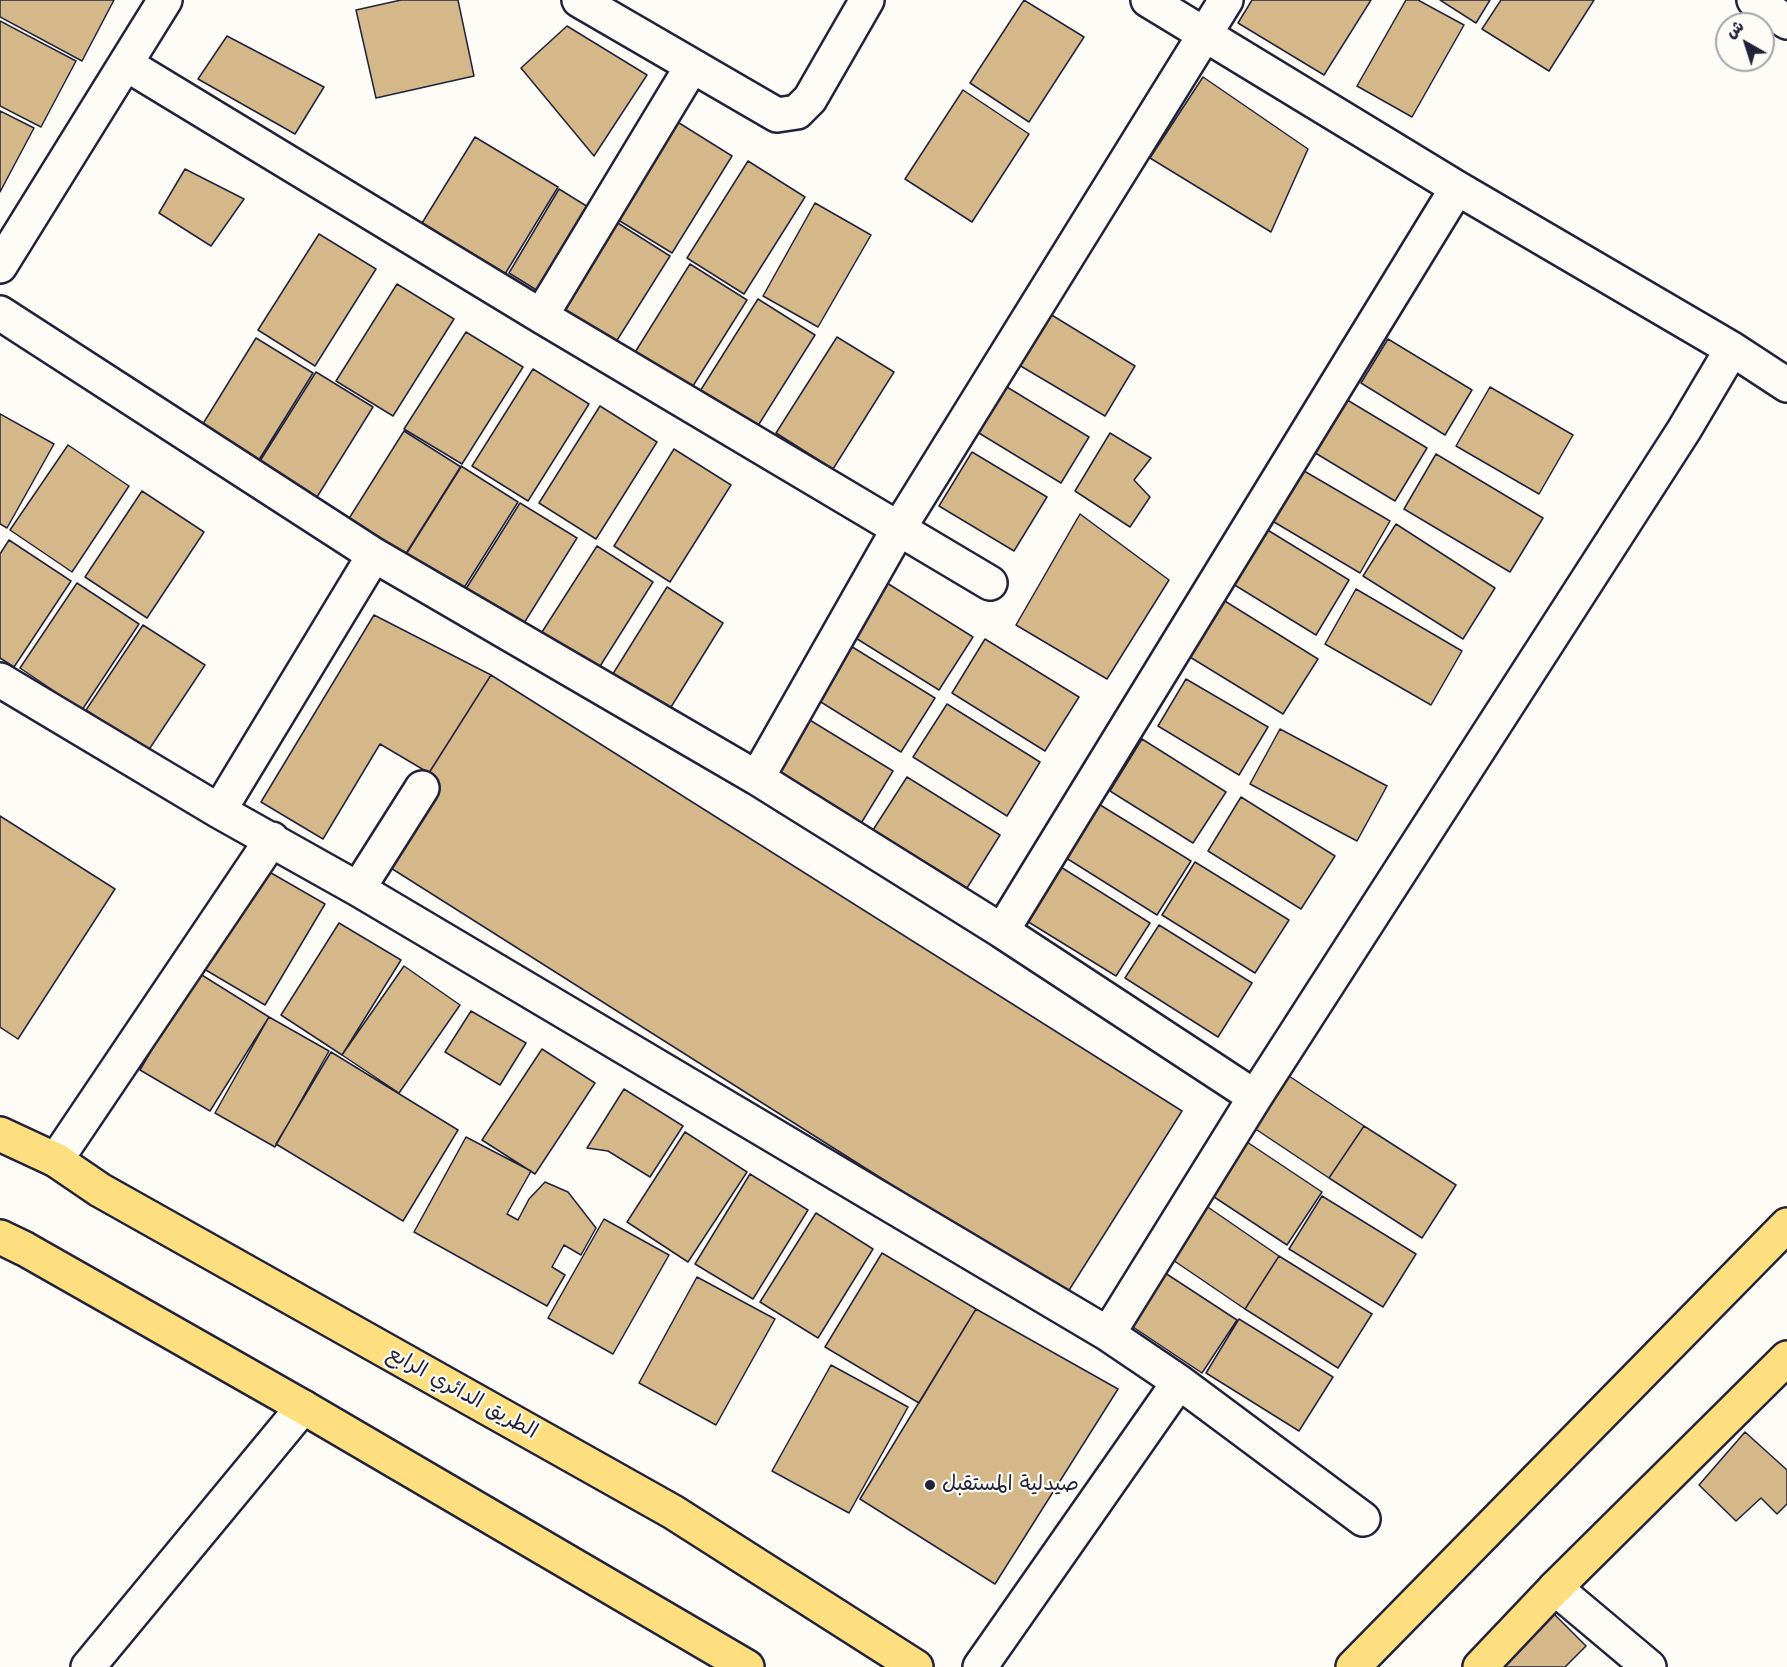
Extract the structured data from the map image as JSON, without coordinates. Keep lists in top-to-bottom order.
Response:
{
  "streets": {
    "main road": ["الطريق الدائري الرابع"]
  },
  "places": ["صيدلية المستقبل"],
  "north": "top left"
}
